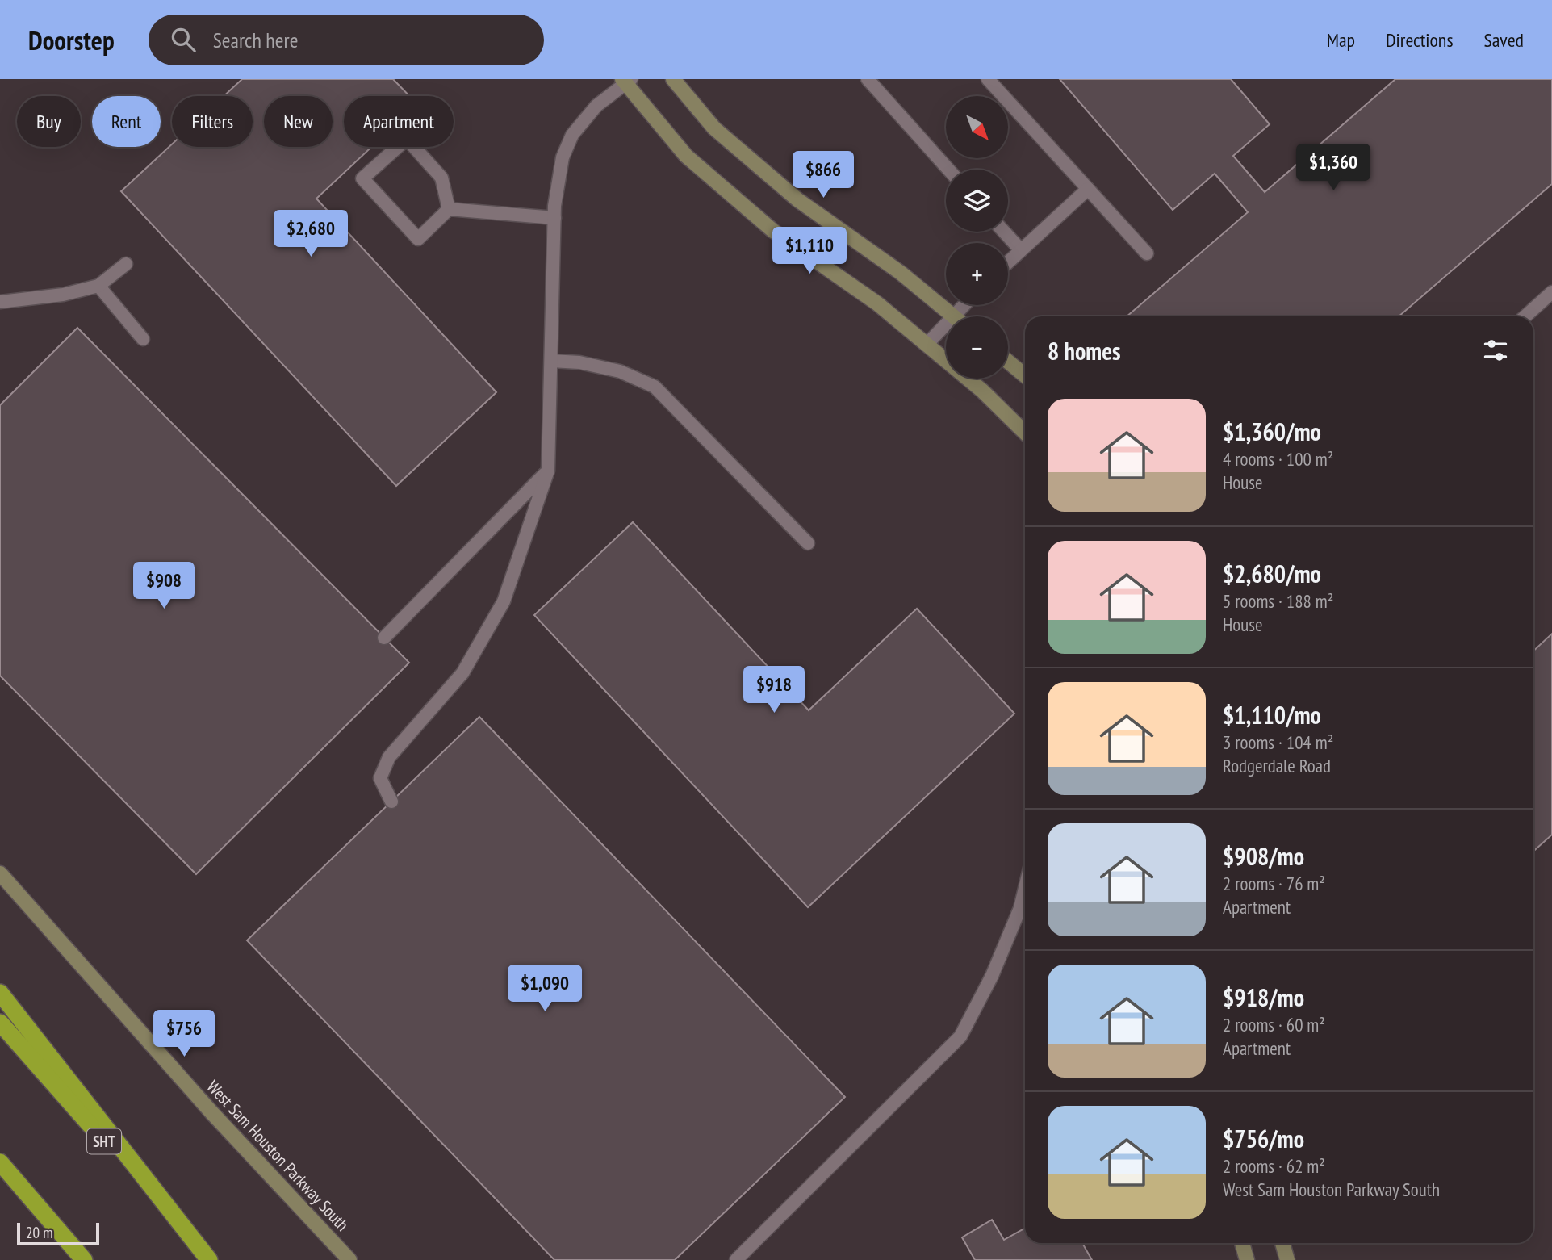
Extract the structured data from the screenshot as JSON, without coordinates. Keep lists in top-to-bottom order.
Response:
{
  "streets": {
    "highway": ["SHT"],
    "street": ["West Sam Houston Parkway South"]
  },
  "scale_bar": "20 m",
  "north": "bottom right",
  "page": {
    "header": "Doorstep",
    "search": "Search here",
    "nav": ["Map", "Directions", "Saved"],
    "map_buttons": ["+", "−"],
    "chip": [
      "Buy",
      "Rent",
      "Filters",
      "New",
      "Apartment"
    ],
    "price": [
      "$1,360",
      "$866",
      "$2,680",
      "$1,110",
      "$908",
      "$918",
      "$1,090",
      "$756"
    ],
    "heading": "8 homes",
    "list": [
      {
        "name": "$1,360/mo",
        "note": "4 rooms · 100 m² · House"
      },
      {
        "name": "$2,680/mo",
        "note": "5 rooms · 188 m² · House"
      },
      {
        "name": "$1,110/mo",
        "note": "3 rooms · 104 m² · Rodgerdale Road"
      },
      {
        "name": "$908/mo",
        "note": "2 rooms · 76 m² · Apartment"
      },
      {
        "name": "$918/mo",
        "note": "2 rooms · 60 m² · Apartment"
      },
      {
        "name": "$756/mo",
        "note": "2 rooms · 62 m² · West Sam Houston Parkway South"
      }
    ],
    "scale": "20 m"
  }
}
